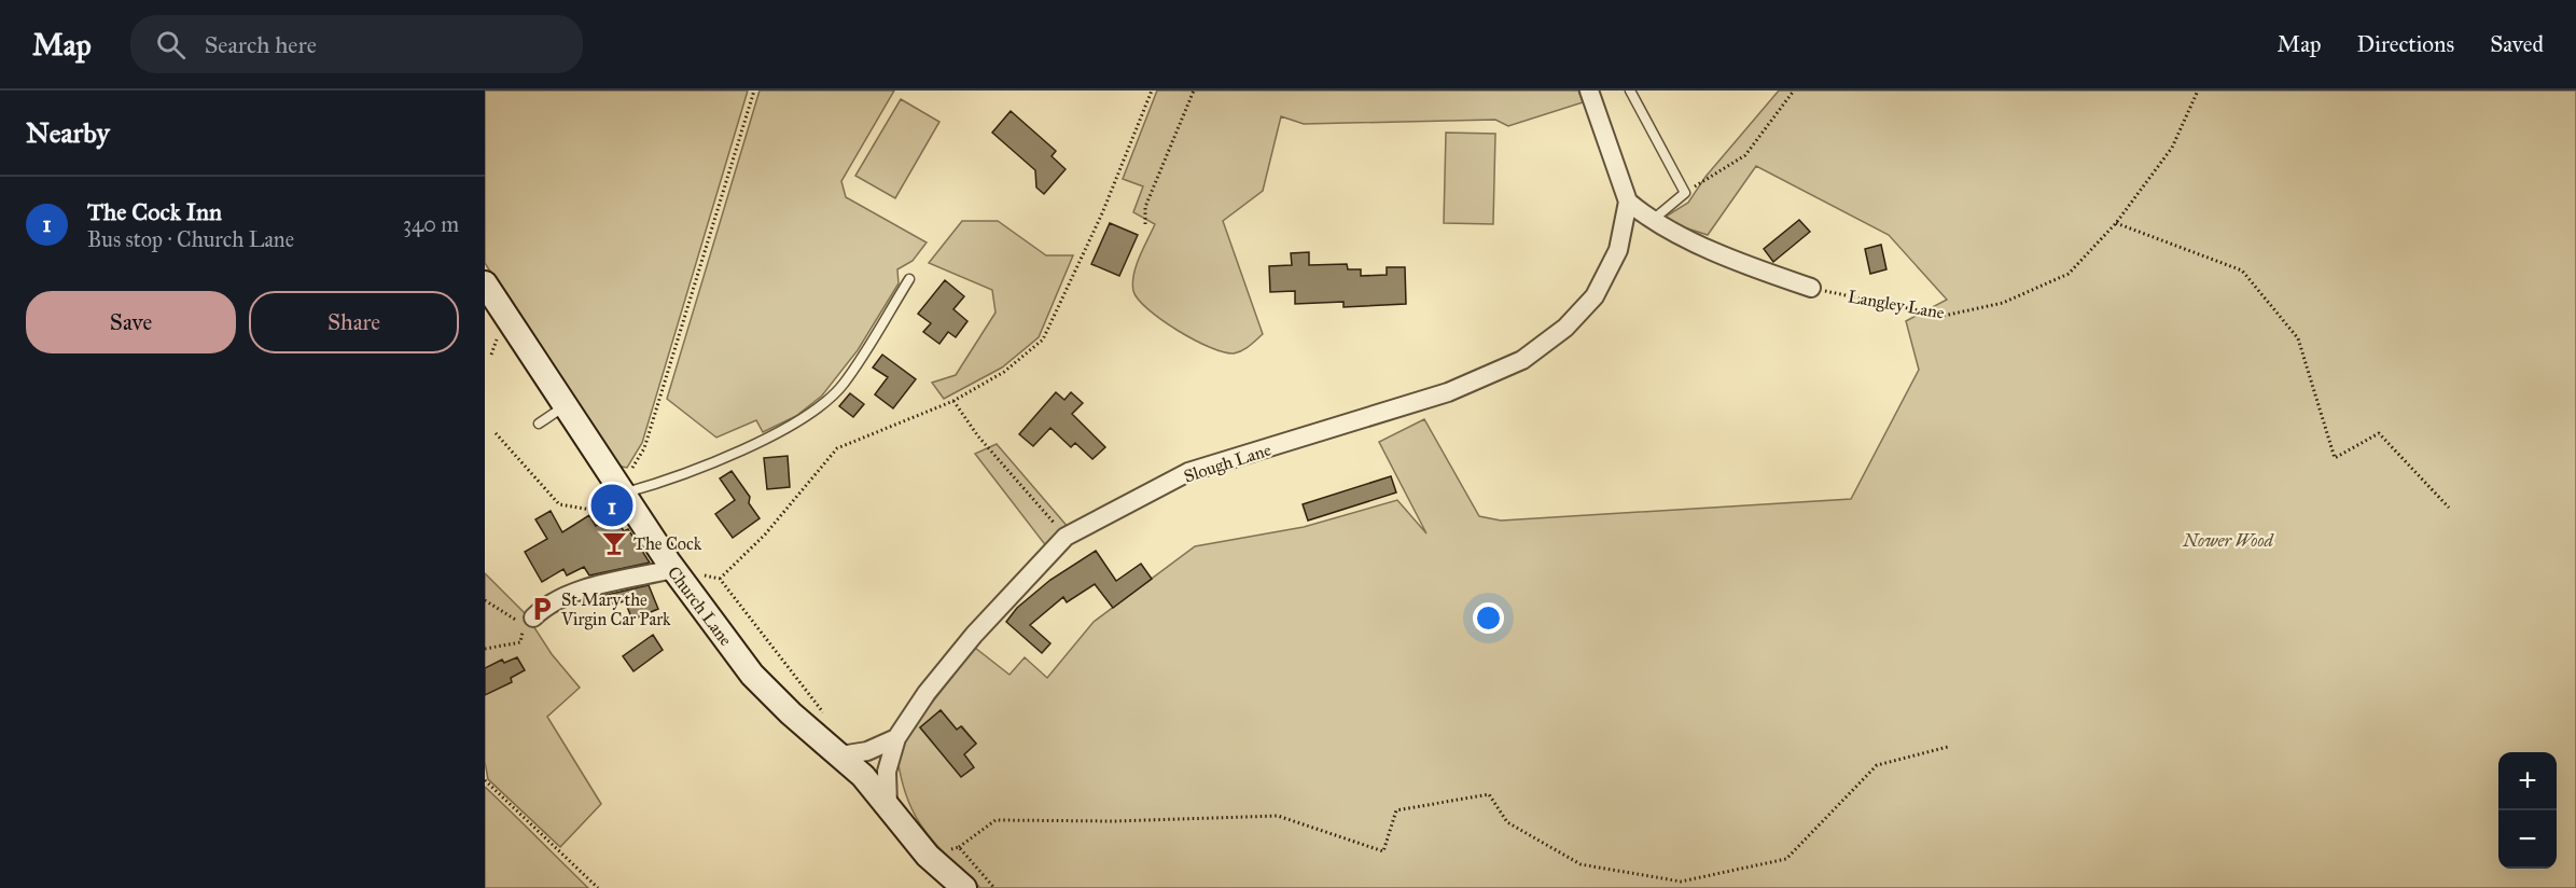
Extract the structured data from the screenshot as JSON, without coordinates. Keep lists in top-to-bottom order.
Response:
{
  "streets": {
    "street": ["Slough Lane", "Church Lane"],
    "path": ["Langley Lane"]
  },
  "crossings": [
    ["Slough Lane", "Church Lane"]
  ],
  "parks": ["Nower Wood"],
  "places": {
    "bar": ["The Cock"],
    "parking": ["St Mary the Virgin Car Park"]
  },
  "page": {
    "header": "Map",
    "search": "Search here",
    "nav": ["Map", "Directions", "Saved"],
    "heading": "Nearby",
    "list": [
      {
        "mark": "1",
        "name": "The Cock Inn",
        "note": "Bus stop · Church Lane",
        "value": "340 m"
      }
    ],
    "buttons": ["Save", "Share"],
    "pins": "1",
    "map_buttons": ["+", "−"]
  }
}
